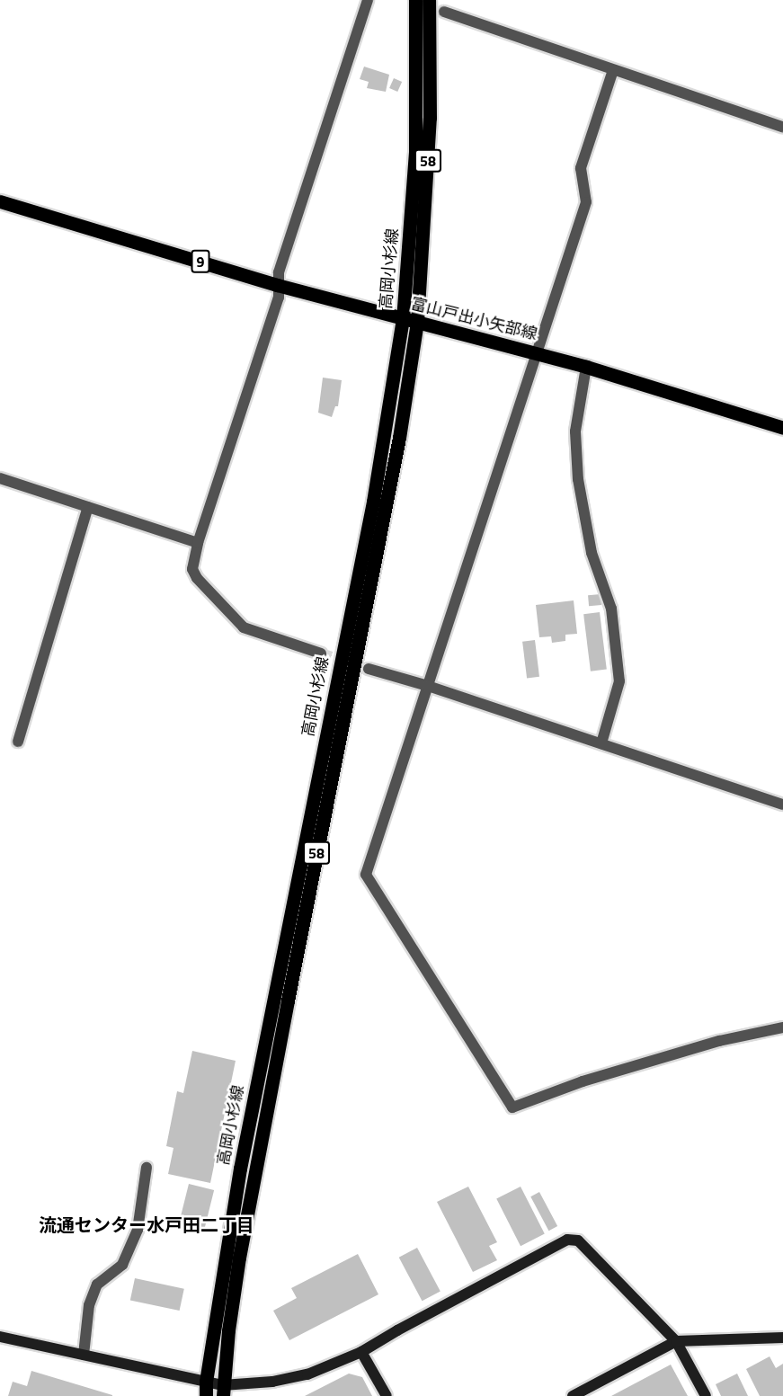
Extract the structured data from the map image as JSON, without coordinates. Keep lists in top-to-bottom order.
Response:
{
  "streets": {
    "main road": [
      "58",
      "9",
      "高岡小杉線",
      "富山戸出小矢部線"
    ]
  },
  "crossings": [
    ["高岡小杉線", "富山戸出小矢部線"]
  ],
  "districts": ["流通センター水戸田二丁目"]
}
